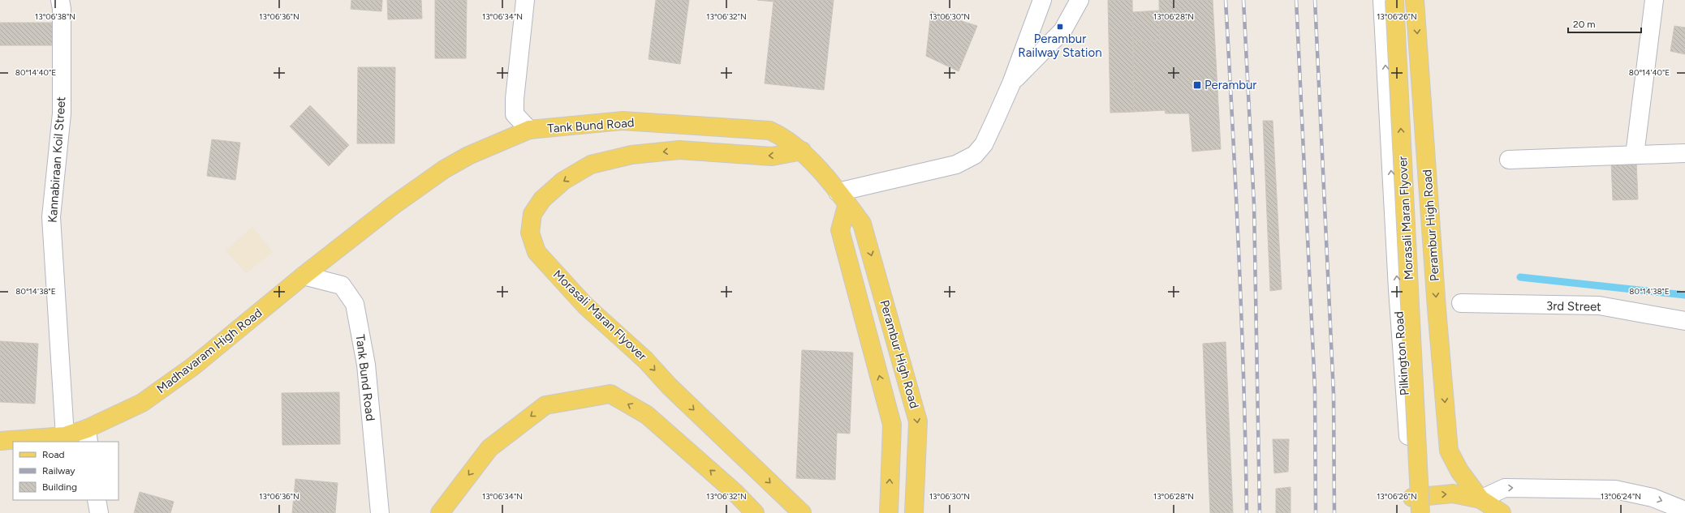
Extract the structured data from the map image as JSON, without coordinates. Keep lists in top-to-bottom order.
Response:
{
  "streets": {
    "main road": [
      "Tank Bund Road",
      "Morasali Maran Flyover",
      "Perambur High Road",
      "Madhavaram High Road"
    ],
    "street": ["Kannabiraan Koil Street", "3rd Street", "Pilkington Road"]
  },
  "crossings": [
    ["Tank Bund Road", "Morasali Maran Flyover"],
    ["Tank Bund Road", "Perambur High Road"],
    ["Tank Bund Road", "Madhavaram High Road"],
    ["Kannabiraan Koil Street", "Madhavaram High Road"]
  ],
  "one_way": ["Pilkington Road"],
  "places": {
    "transit": ["Perambur Railway Station", "Perambur"]
  },
  "legend": ["Road", "Railway", "Building"],
  "scale_bar": "20 m",
  "coordinates": [
    "13°06'38\"N",
    "13°06'36\"N",
    "13°06'34\"N",
    "13°06'32\"N",
    "13°06'30\"N",
    "13°06'28\"N",
    "13°06'26\"N",
    "80°14'40\"E",
    "80°14'38\"E",
    "13°06'24\"N"
  ]
}
